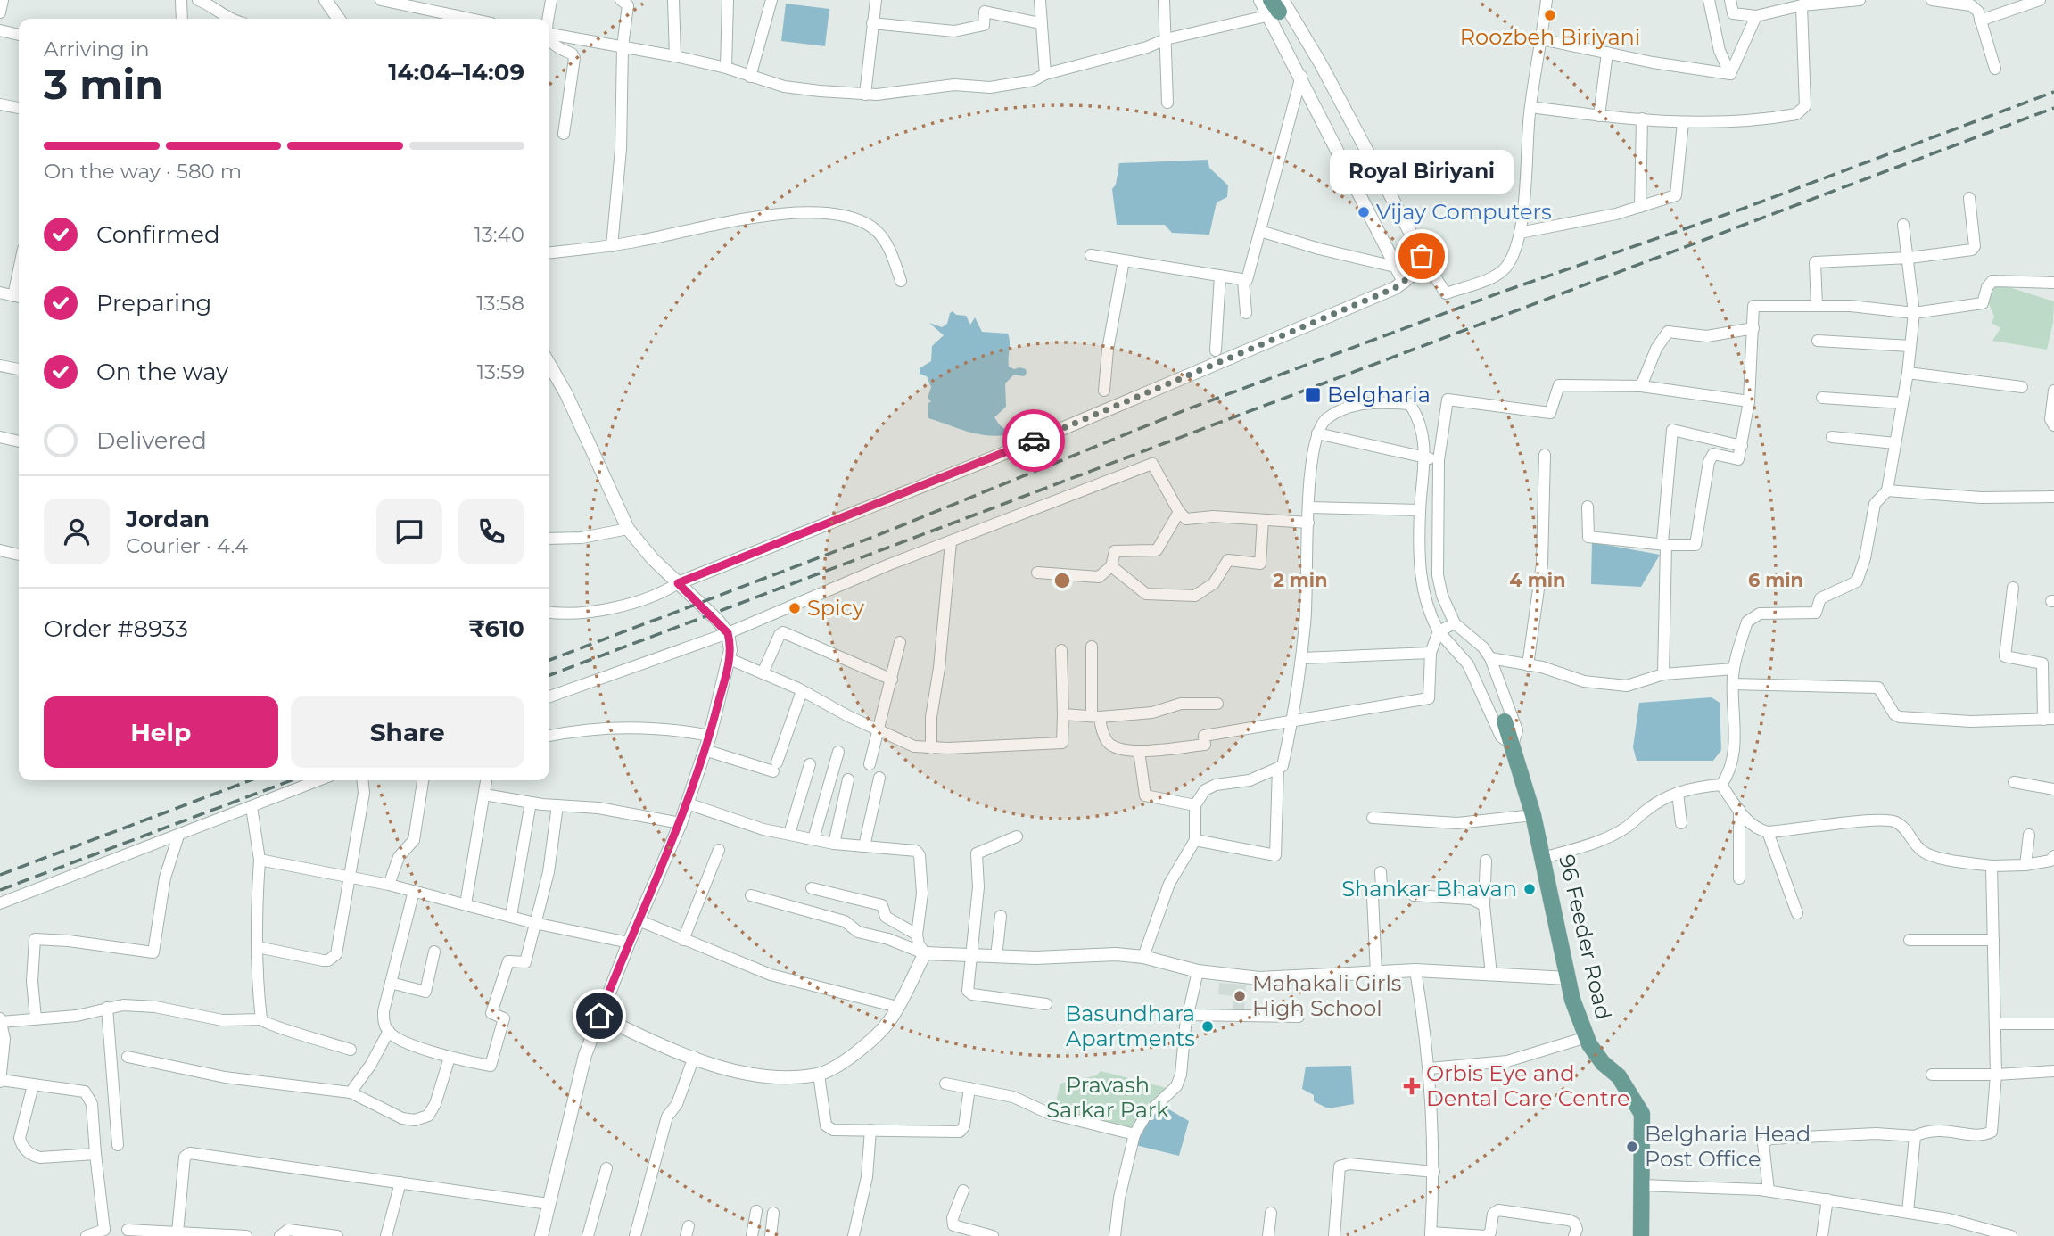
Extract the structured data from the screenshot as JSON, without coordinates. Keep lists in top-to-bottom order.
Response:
{
  "streets": {
    "main road": ["96 Feeder Road"]
  },
  "parks": ["Pravash Sarkar Park"],
  "places": {
    "other": [
      "Roozbeh Biriyani",
      "Vijay Computers",
      "Royal Biriyani",
      "Spicy",
      "Shankar Bhavan",
      "Mahakali Girls High School",
      "Basundhara Apartments",
      "Belgharia Head Post Office"
    ],
    "transit": ["Belgharia"],
    "health": ["Orbis Eye and Dental Care Centre"]
  },
  "page": {
    "heading": ["3 min", "Arriving in", "14:04–14:09"],
    "panel": [
      "Jordan",
      "Courier · 4.4",
      "Order #8933",
      "₹610"
    ],
    "bar": "On the way · 580 m",
    "bubble": "Royal Biriyani",
    "list": [
      ["Confirmed", "13:40"],
      ["Preparing", "13:58"],
      ["On the way", "13:59"],
      "Delivered"
    ],
    "buttons": ["Help", "Share"]
  },
  "rings": ["2 min", "4 min", "6 min"]
}
